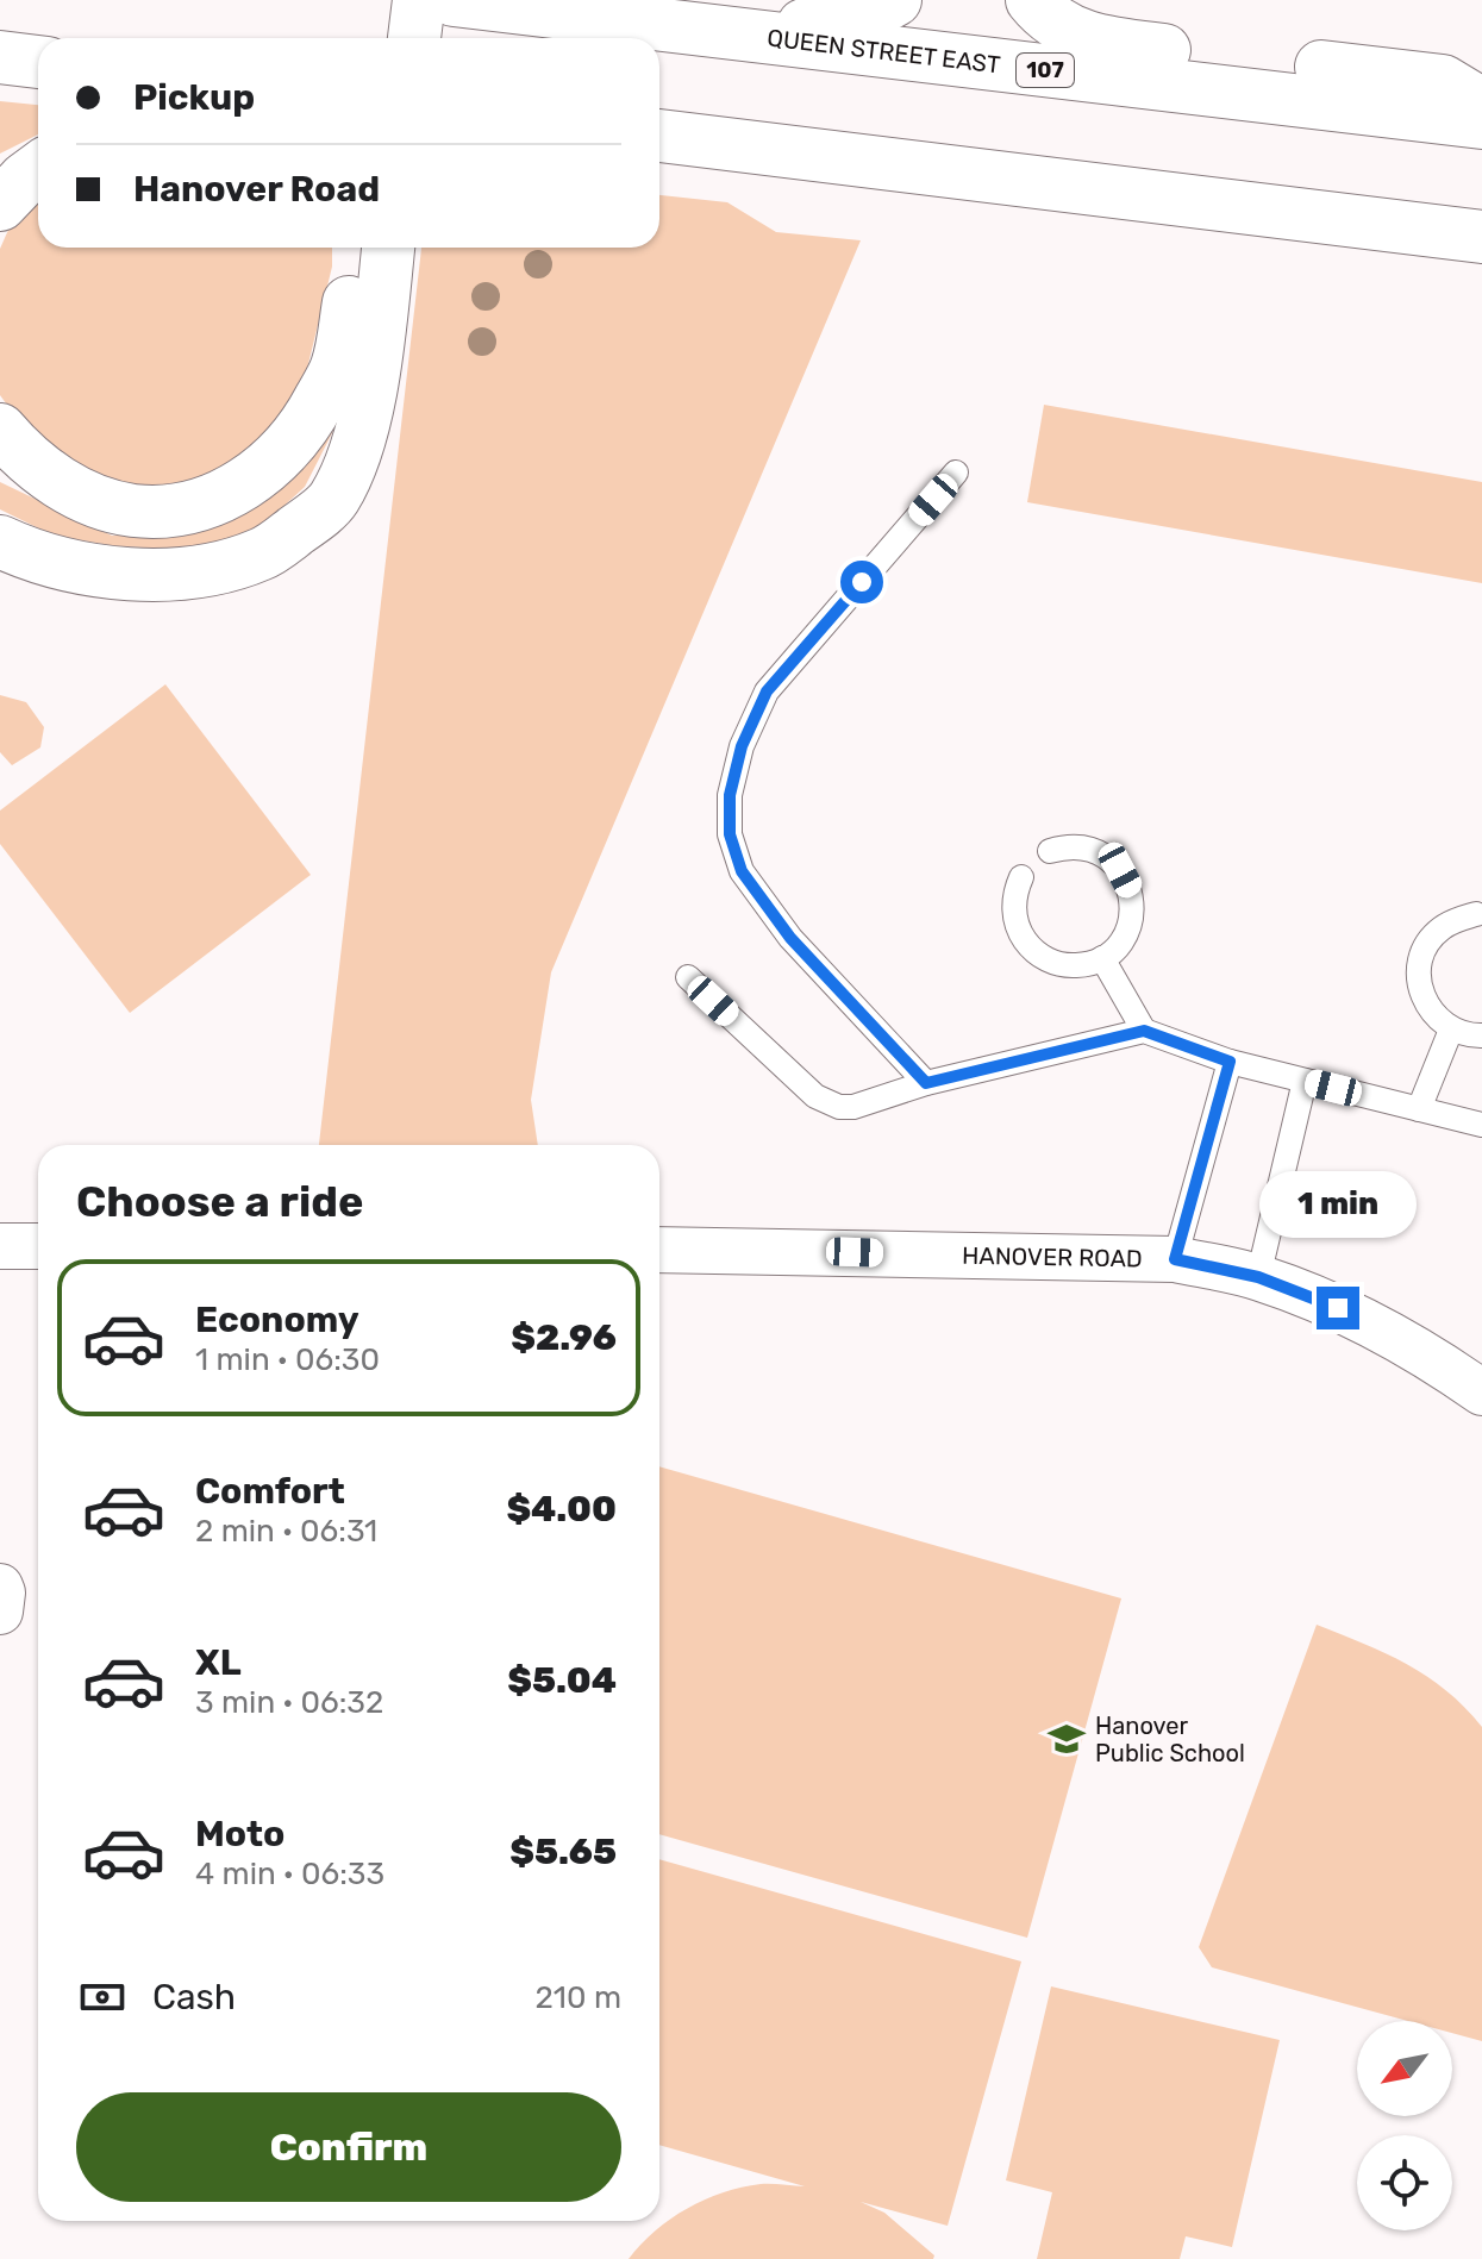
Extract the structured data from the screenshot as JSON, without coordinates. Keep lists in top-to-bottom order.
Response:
{
  "streets": {
    "main road": ["QUEEN STREET EAST", "107"],
    "street": ["HANOVER ROAD"]
  },
  "places": {
    "school or university": ["Hanover Public School"]
  },
  "north": "bottom left",
  "page": {
    "banner": ["Pickup", "Hanover Road"],
    "heading": "Choose a ride",
    "bubble": "1 min",
    "list": [
      {
        "name": "Economy",
        "note": "1 min · 06:30",
        "value": "$2.96"
      },
      {
        "name": "Comfort",
        "note": "2 min · 06:31",
        "value": "$4.00"
      },
      {
        "name": "XL",
        "note": "3 min · 06:32",
        "value": "$5.04"
      },
      {
        "name": "Moto",
        "note": "4 min · 06:33",
        "value": "$5.65"
      }
    ],
    "pay": ["Cash", "210 m"],
    "buttons": "Confirm"
  }
}
